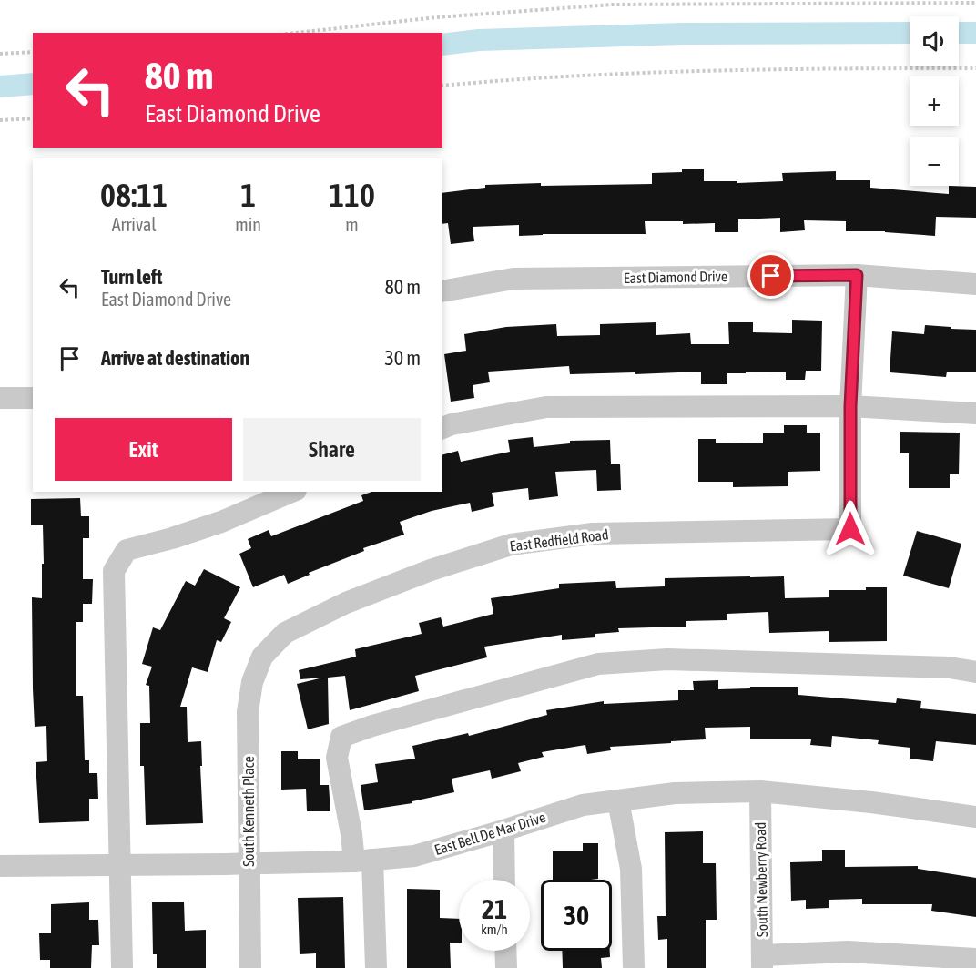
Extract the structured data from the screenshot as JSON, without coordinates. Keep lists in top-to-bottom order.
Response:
{
  "streets": {
    "street": [
      "East Diamond Drive",
      "East Redfield Road",
      "South Kenneth Place",
      "East Bell De Mar Drive",
      "South Newberry Road"
    ]
  },
  "crossings": [
    ["East Redfield Road", "South Kenneth Place"],
    ["South Kenneth Place", "East Bell De Mar Drive"],
    ["East Bell De Mar Drive", "South Newberry Road"]
  ],
  "page": {
    "map_buttons": ["+", "−"],
    "turn": ["80 m", "East Diamond Drive"],
    "eta": [
      "08:11",
      "Arrival",
      "1",
      "min",
      "110",
      "m"
    ],
    "list": [
      {
        "name": "Turn left",
        "note": "East Diamond Drive",
        "value": "80 m"
      },
      {
        "name": "Arrive at destination",
        "value": "30 m"
      }
    ],
    "buttons": ["Exit", "Share"],
    "speed": "21 km/h",
    "limit": "30"
  }
}
